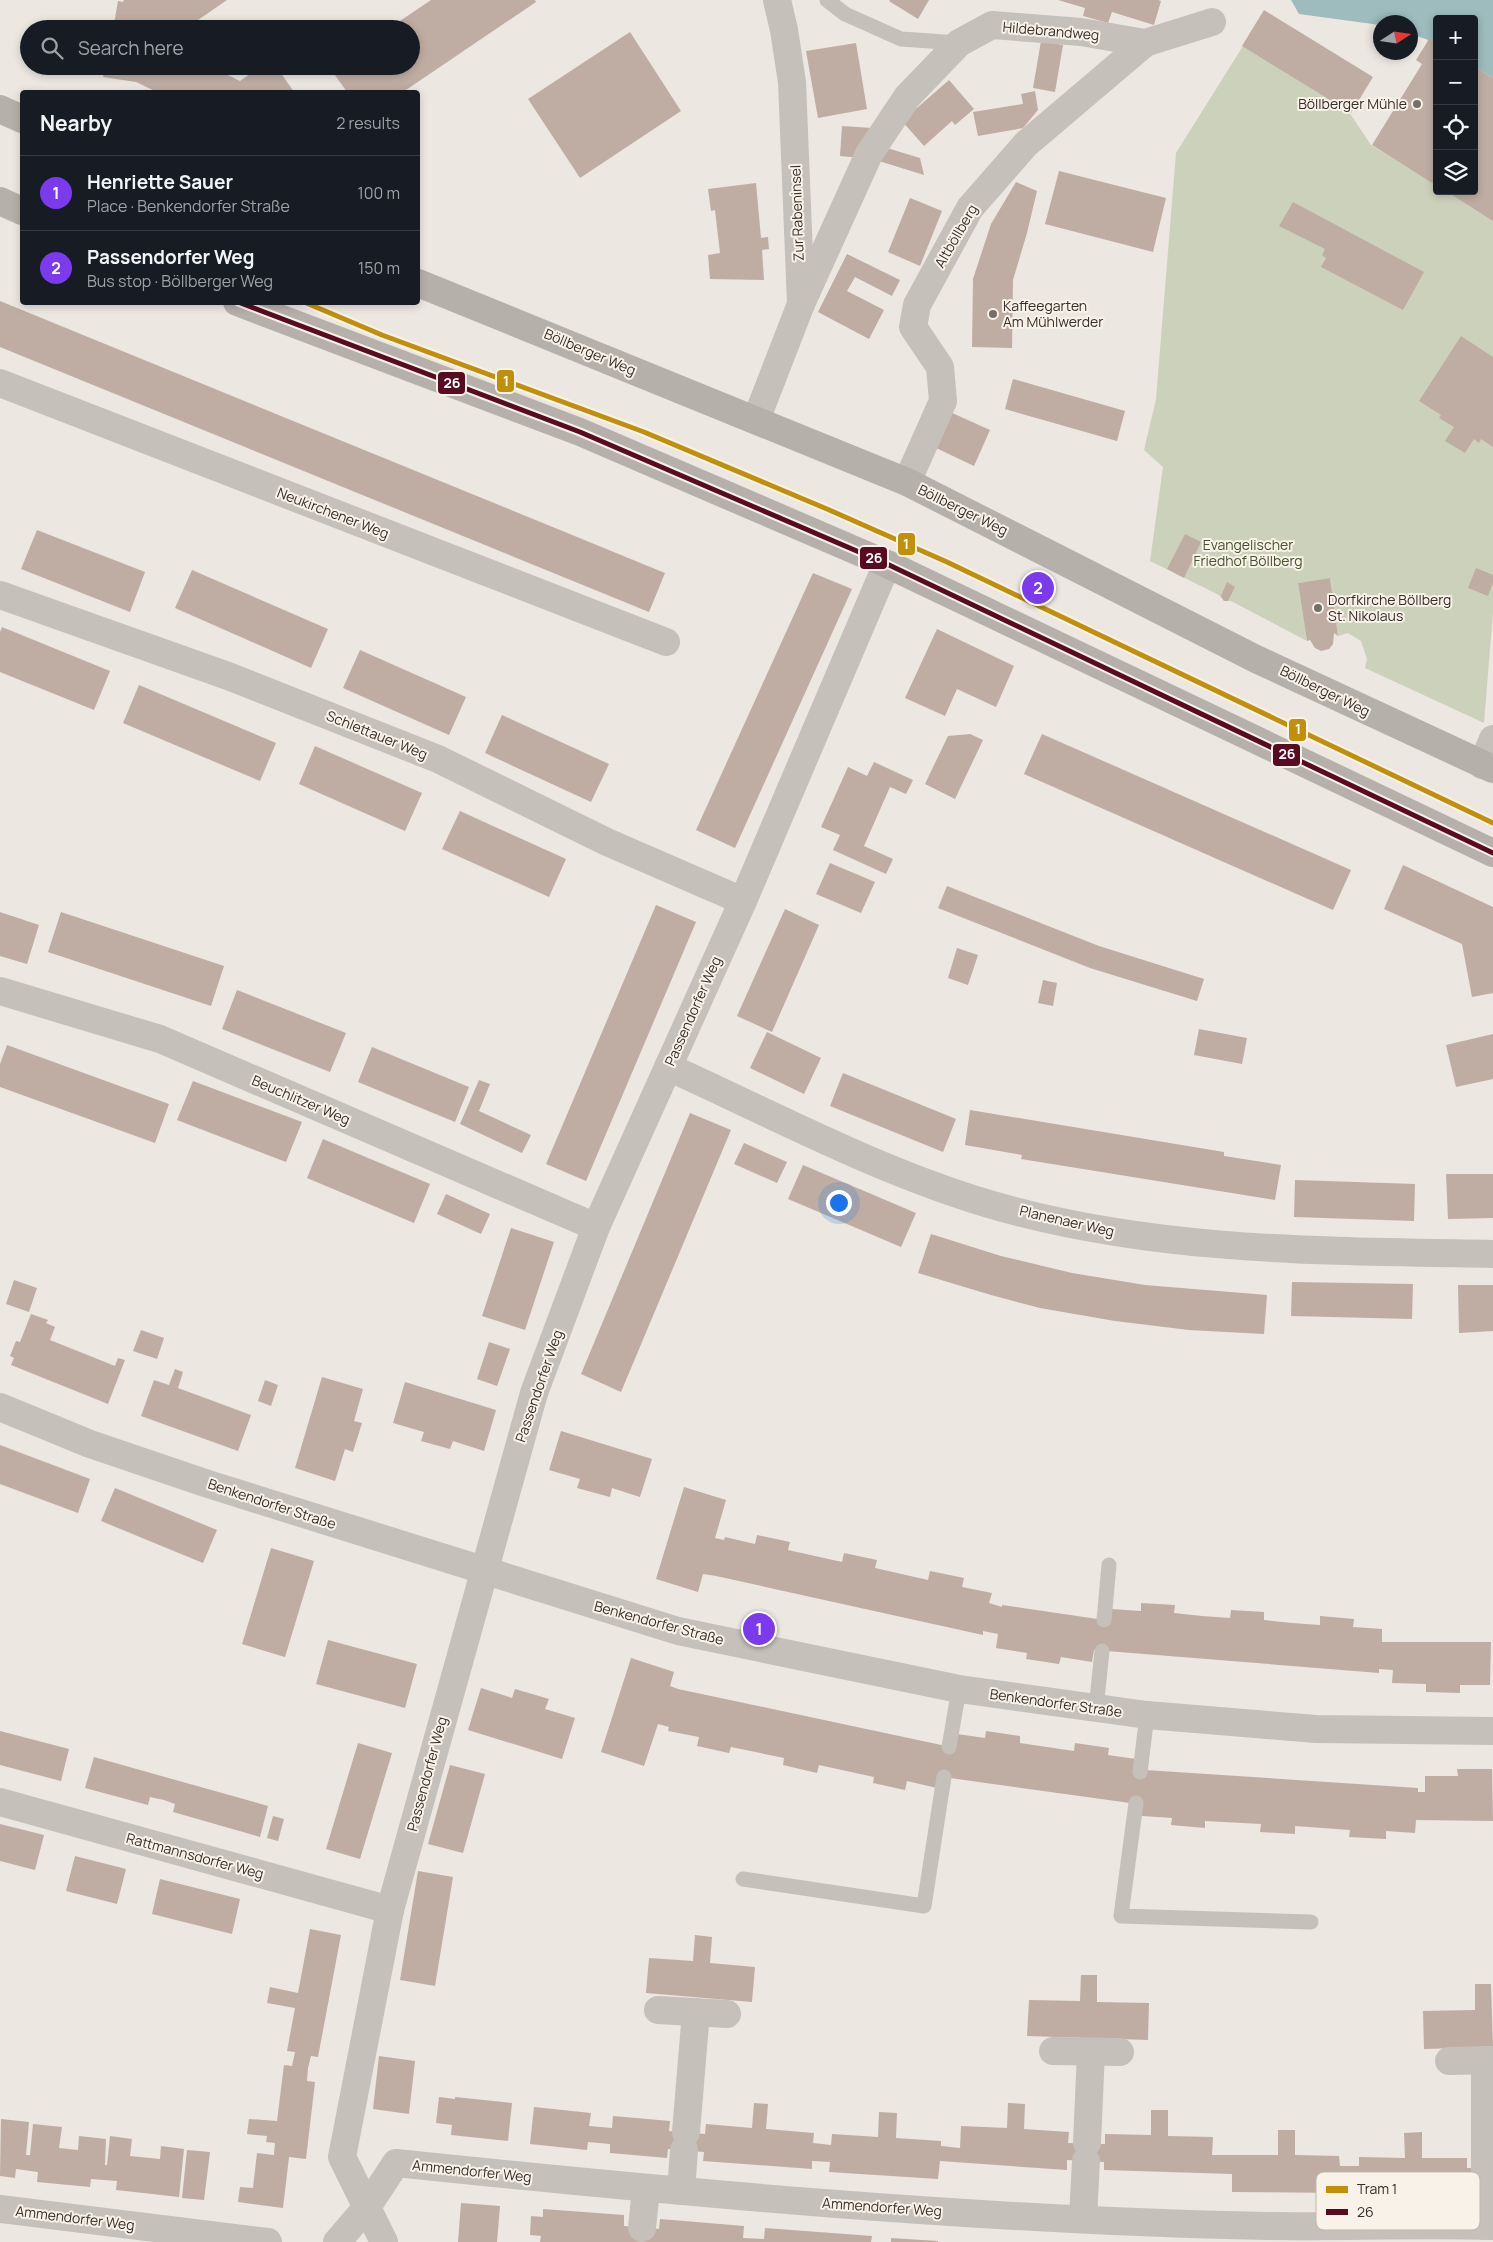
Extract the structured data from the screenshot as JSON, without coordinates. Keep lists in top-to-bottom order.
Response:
{
  "streets": {
    "street": [
      "Hildebrandweg",
      "Zur Rabeninsel",
      "Altböllberg",
      "Böllberger Weg",
      "Neukirchener Weg",
      "Schlettauer Weg",
      "Passendorfer Weg",
      "Beuchlitzer Weg",
      "Planenaer Weg",
      "Benkendorfer Straße",
      "Rattmannsdorfer Weg",
      "Ammendorfer Weg"
    ]
  },
  "crossings": [
    ["Hildebrandweg", "Zur Rabeninsel"],
    ["Hildebrandweg", "Altböllberg"],
    ["Zur Rabeninsel", "Böllberger Weg"],
    ["Altböllberg", "Böllberger Weg"],
    ["Schlettauer Weg", "Passendorfer Weg"],
    ["Passendorfer Weg", "Beuchlitzer Weg"],
    ["Passendorfer Weg", "Planenaer Weg"],
    ["Passendorfer Weg", "Benkendorfer Straße"],
    ["Passendorfer Weg", "Rattmannsdorfer Weg"],
    ["Passendorfer Weg", "Ammendorfer Weg"]
  ],
  "parks": ["Evangelischer Friedhof Böllberg"],
  "places": ["Böllberger Mühle", "Kaffeegarten Am Mühlwerder", "Dorfkirche Böllberg St. Nikolaus"],
  "lines": ["tram line 1", "transit line 26"],
  "legend": ["Tram 1", "26"],
  "north": "right",
  "page": {
    "map_buttons": ["+", "−"],
    "search": "Search here",
    "heading": ["Nearby", "2 results"],
    "list": [
      {
        "mark": "1",
        "name": "Henriette Sauer",
        "note": "Place · Benkendorfer Straße",
        "value": "100 m"
      },
      {
        "mark": "2",
        "name": "Passendorfer Weg",
        "note": "Bus stop · Böllberger Weg",
        "value": "150 m"
      }
    ],
    "pins": ["2", "1"]
  }
}
